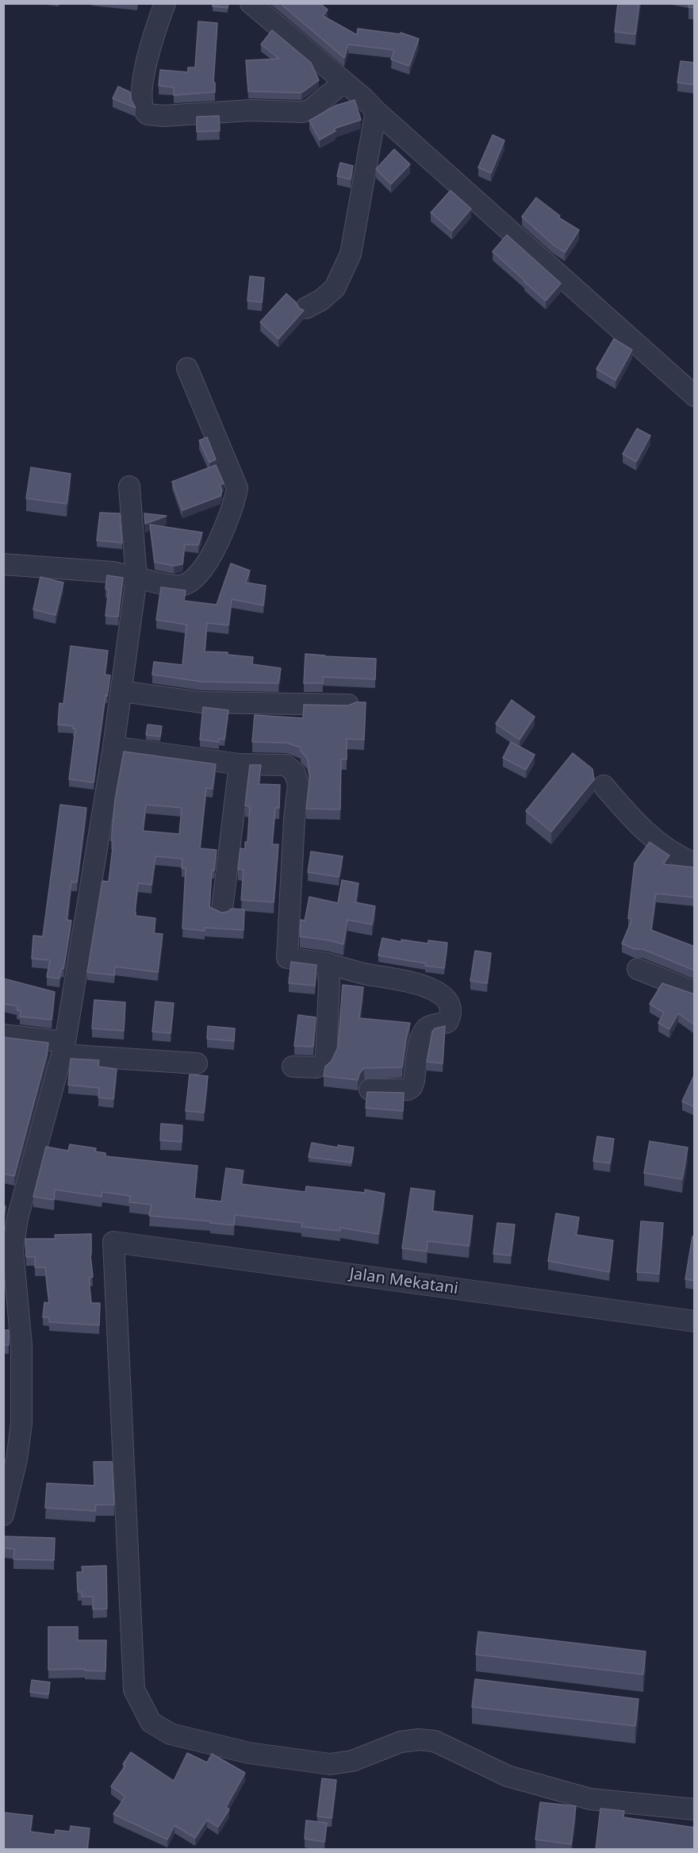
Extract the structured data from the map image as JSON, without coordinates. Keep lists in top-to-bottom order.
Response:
{
  "streets": {
    "street": ["Jalan Mekatani"]
  }
}
